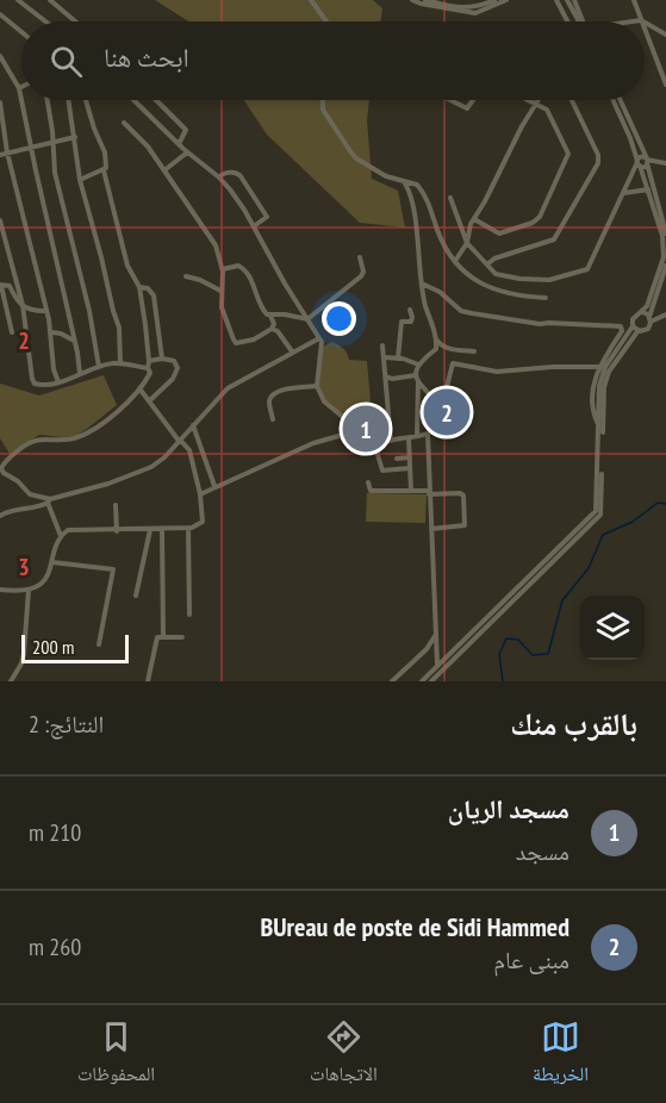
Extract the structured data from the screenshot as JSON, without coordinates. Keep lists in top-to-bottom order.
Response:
{
  "scale_bar": "200 m",
  "page": {
    "search": "ابحث هنا",
    "pins": ["2", "1"],
    "scale": "200 m",
    "heading": ["بالقرب منك", "النتائج: 2"],
    "list": [
      {
        "mark": "1",
        "name": "مسجد الريان",
        "note": "مسجد",
        "value": "210 m"
      },
      {
        "mark": "2",
        "name": "BUreau de poste de Sidi Hammed",
        "note": "مبنى عام",
        "value": "260 m"
      }
    ],
    "nav": ["الخريطة", "الاتجاهات", "المحفوظات"]
  },
  "grid": {
    "rows": ["2", "3"]
  }
}
